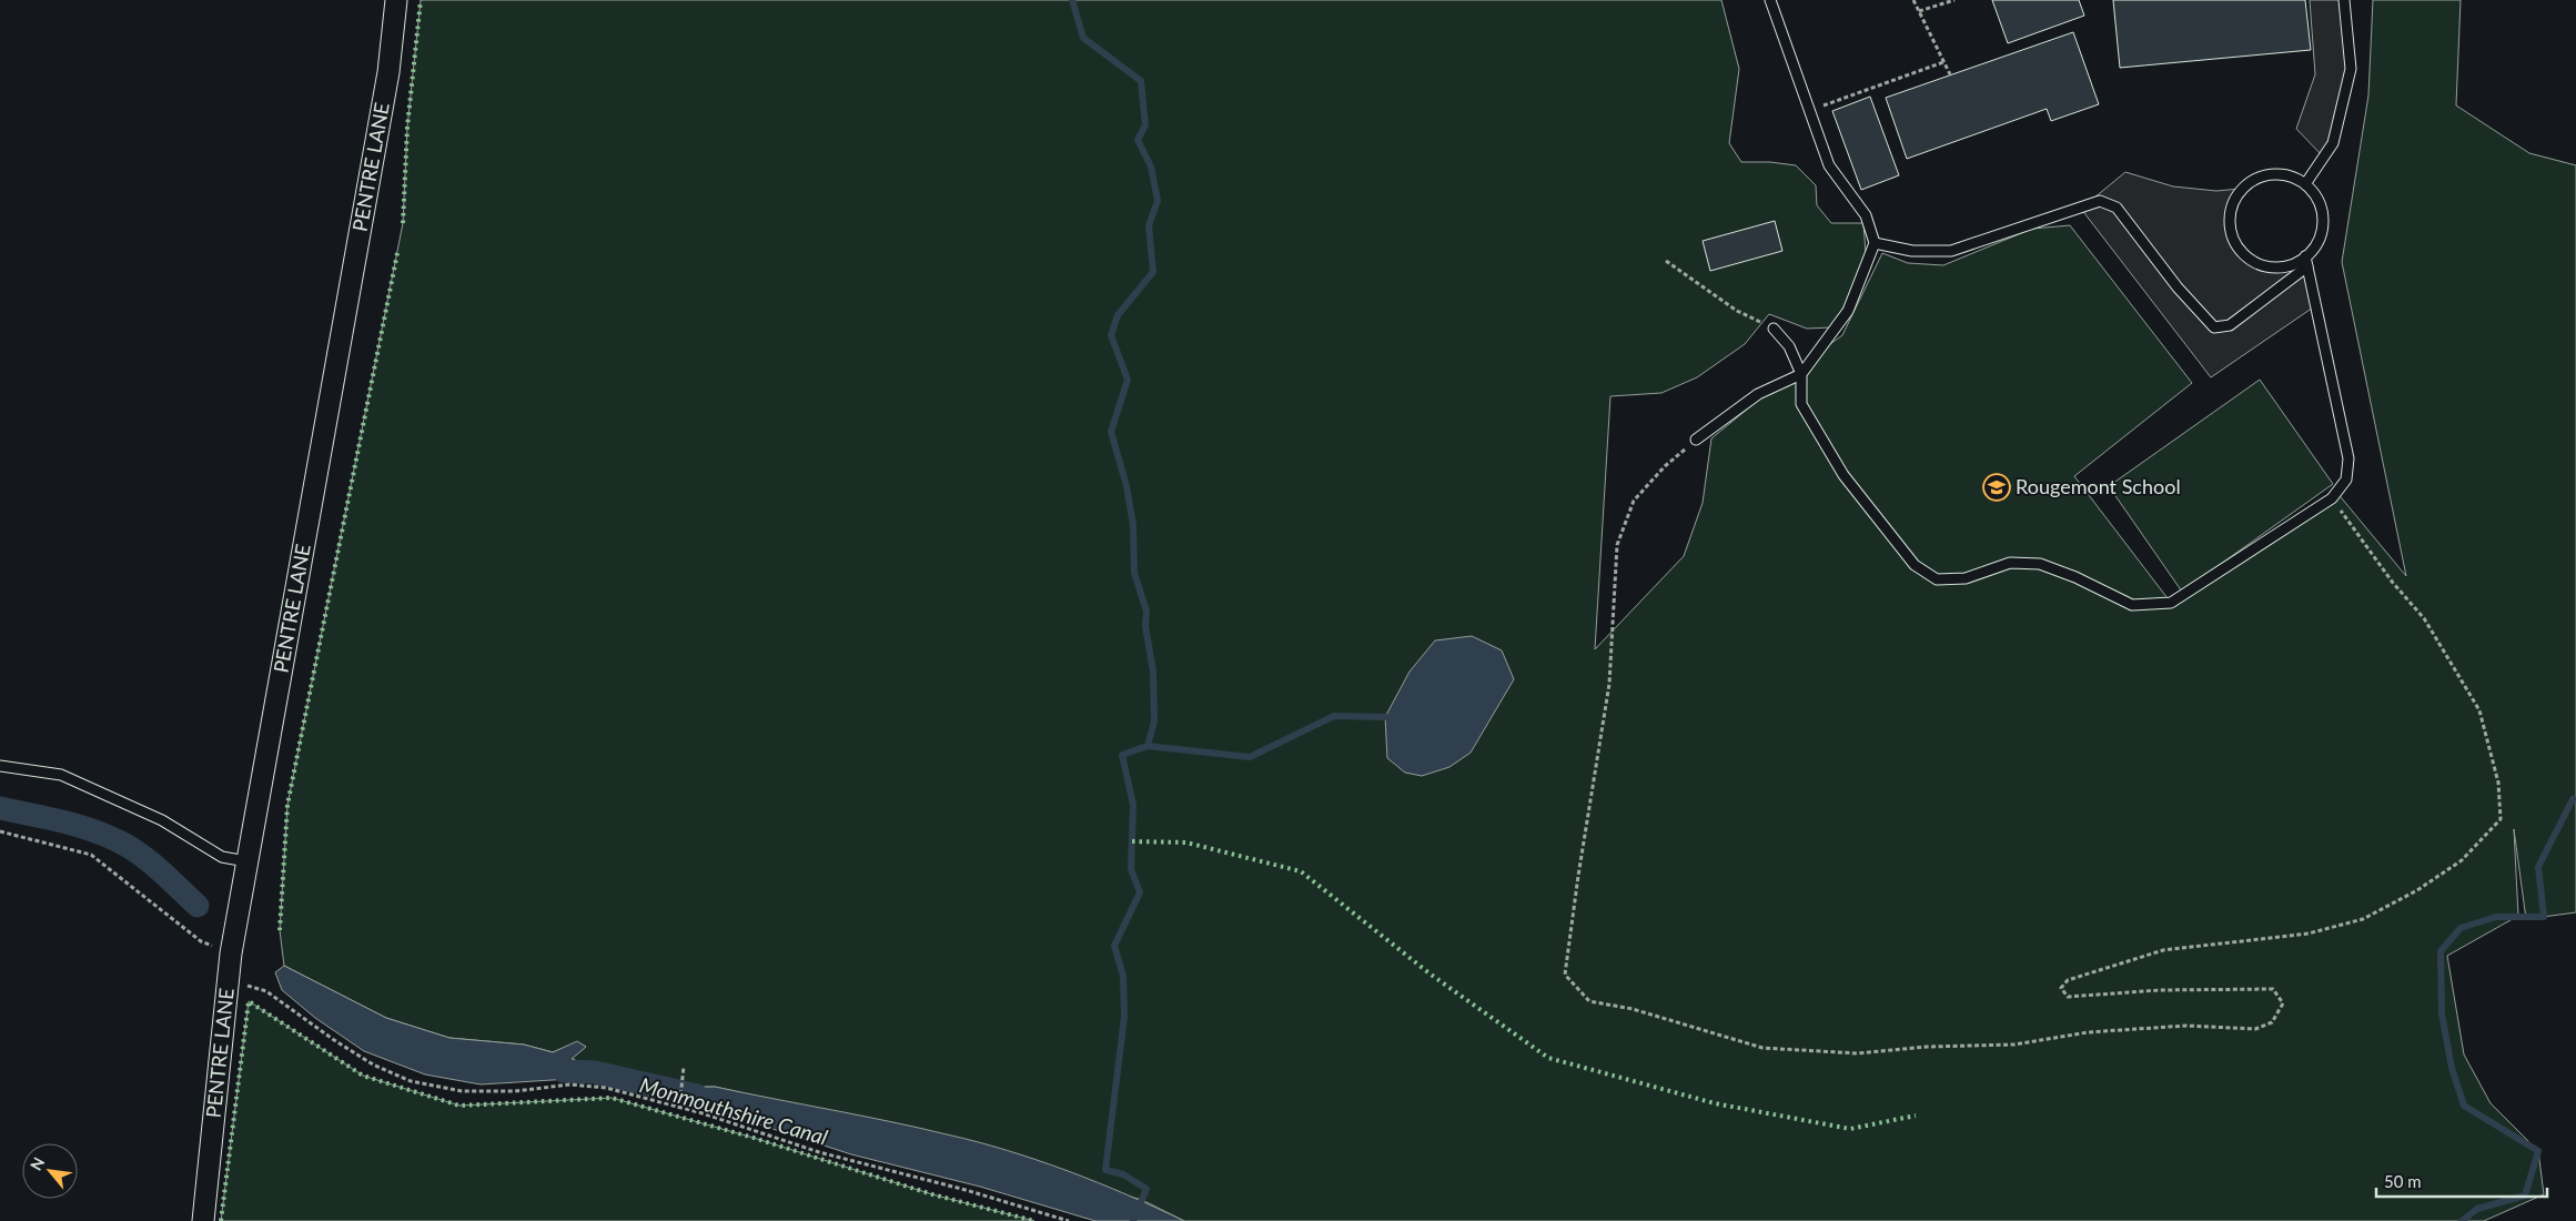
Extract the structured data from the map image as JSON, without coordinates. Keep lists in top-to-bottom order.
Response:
{
  "streets": {
    "street": ["PENTRE LANE"]
  },
  "water": ["Monmouthshire Canal"],
  "places": {
    "school or university": ["Rougemont School"]
  },
  "scale_bar": "50 m",
  "north": "top left"
}
